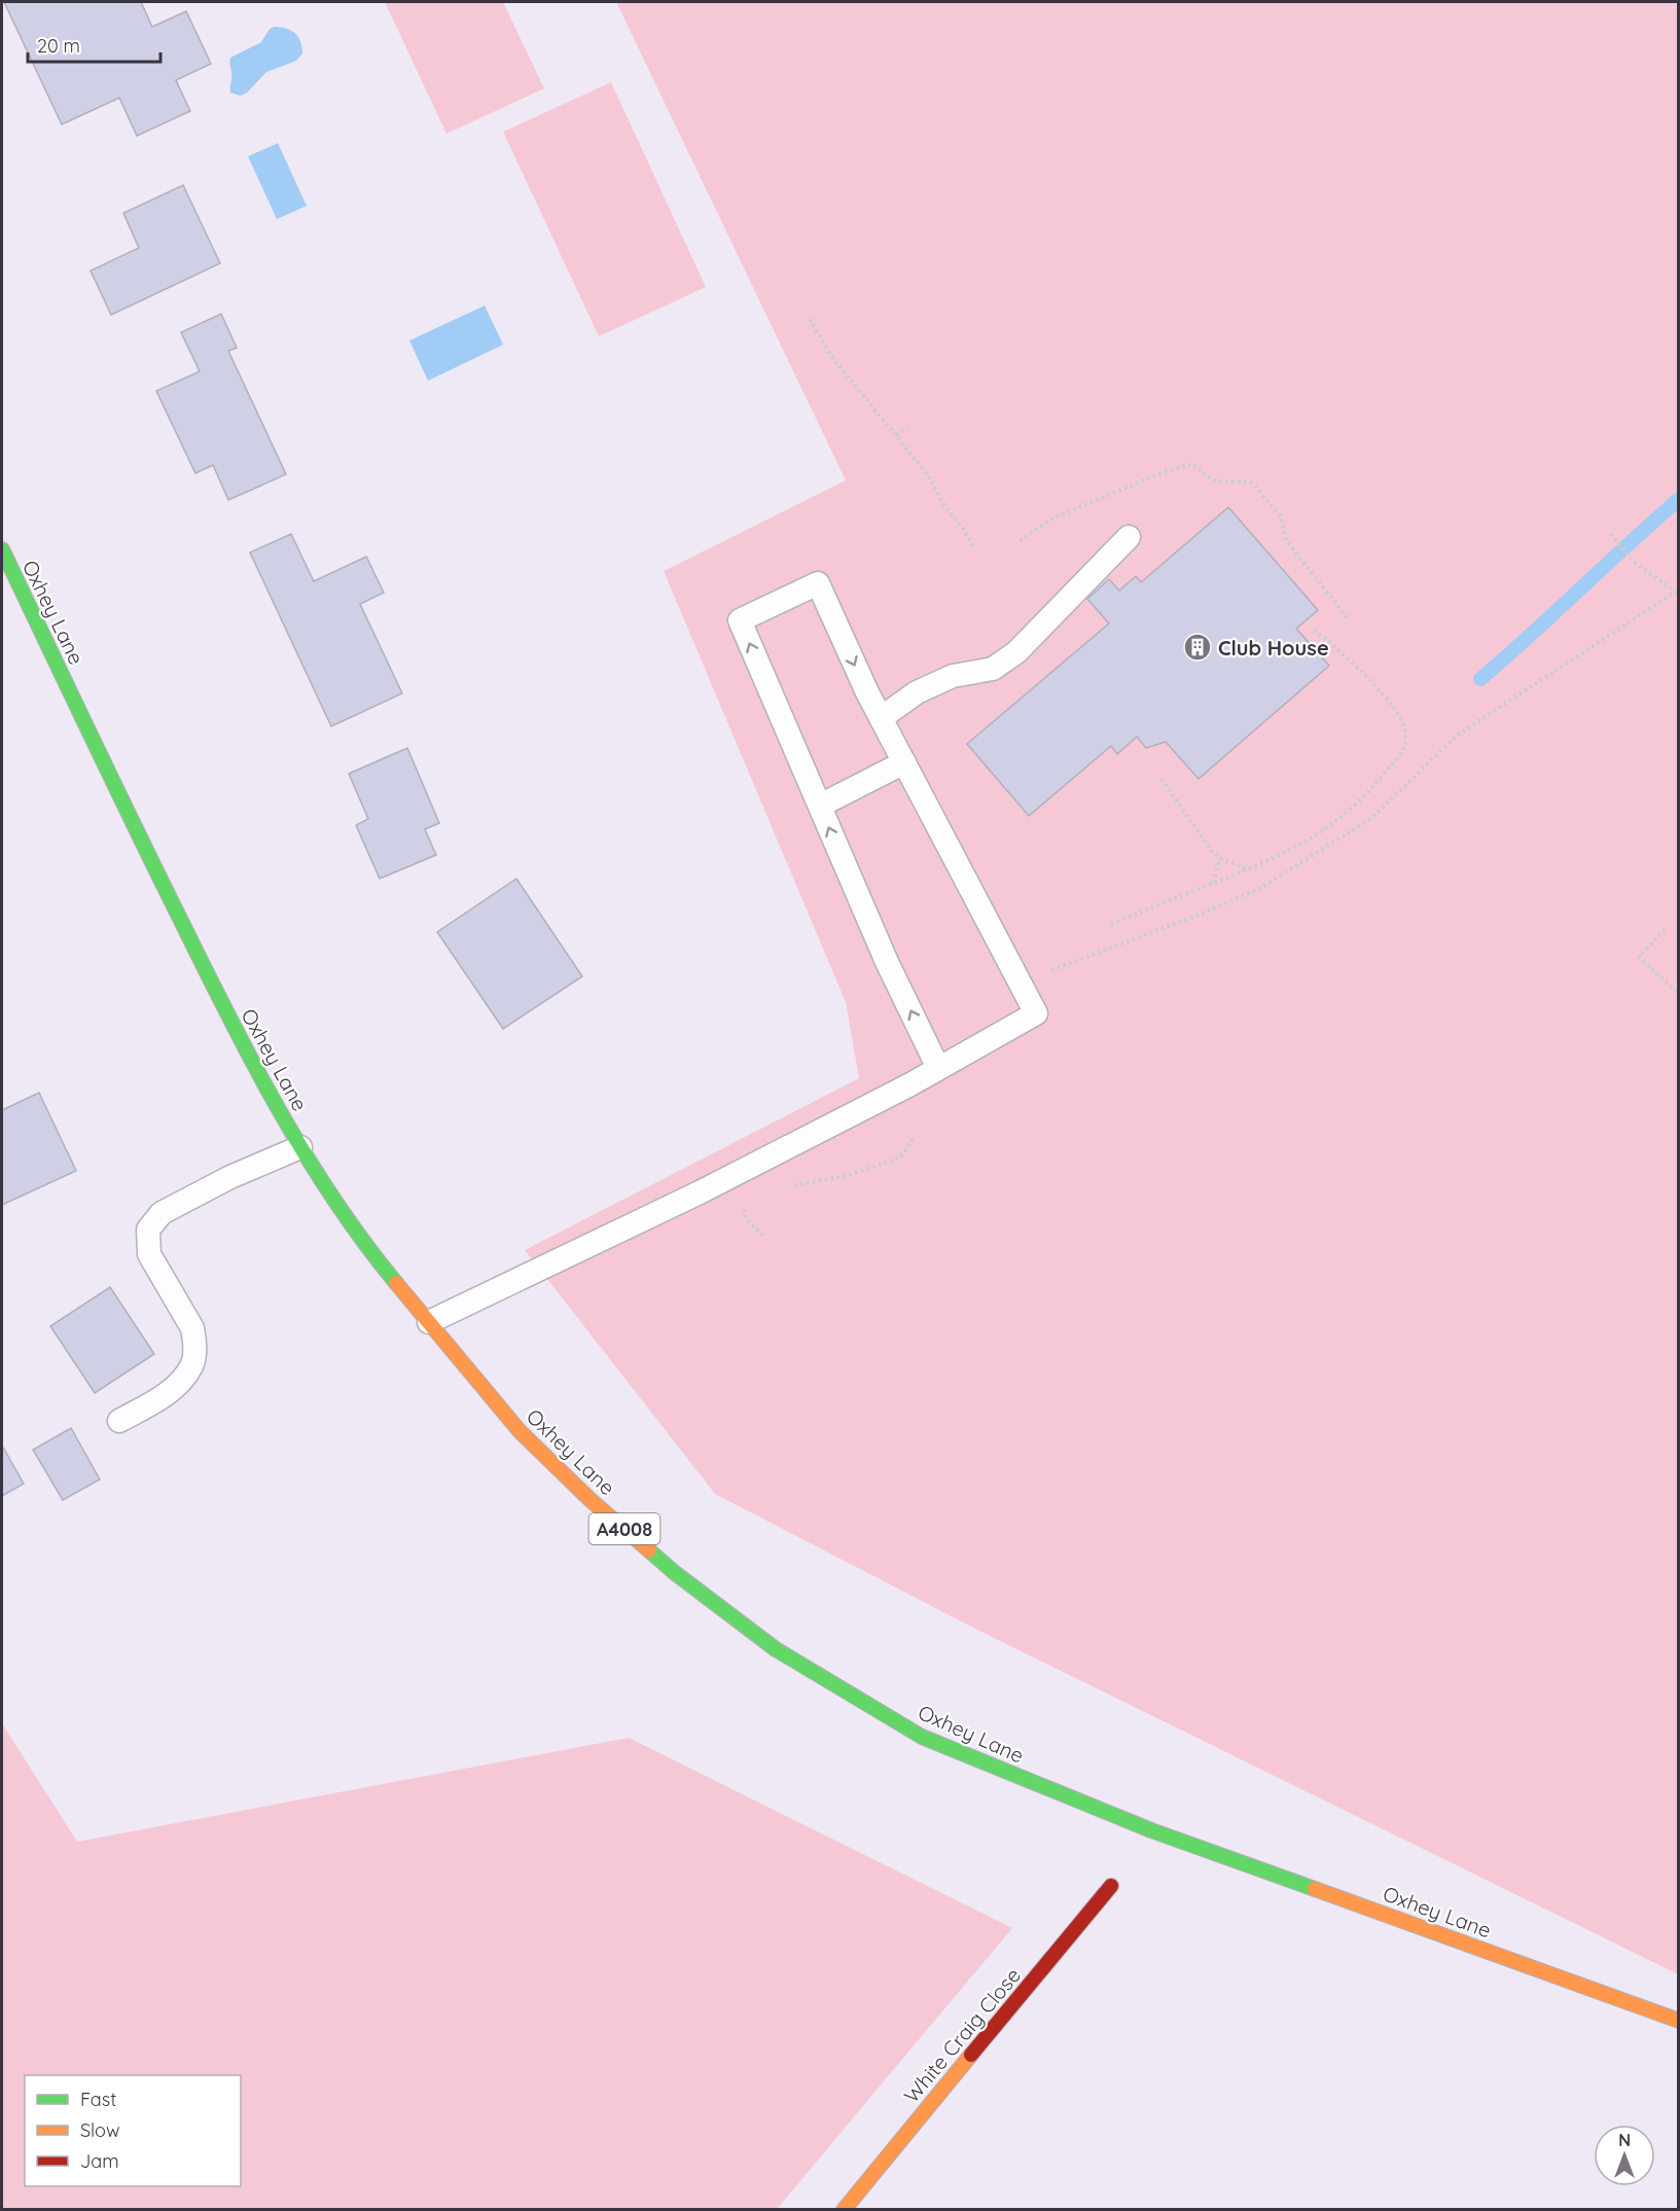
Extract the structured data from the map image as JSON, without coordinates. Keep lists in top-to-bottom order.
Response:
{
  "streets": {
    "main road": ["Oxhey Lane", "A4008", "White Craig Close"]
  },
  "places": {
    "building": ["Club House"]
  },
  "legend": ["Fast", "Slow", "Jam"],
  "scale_bar": "20 m",
  "north": "top"
}
